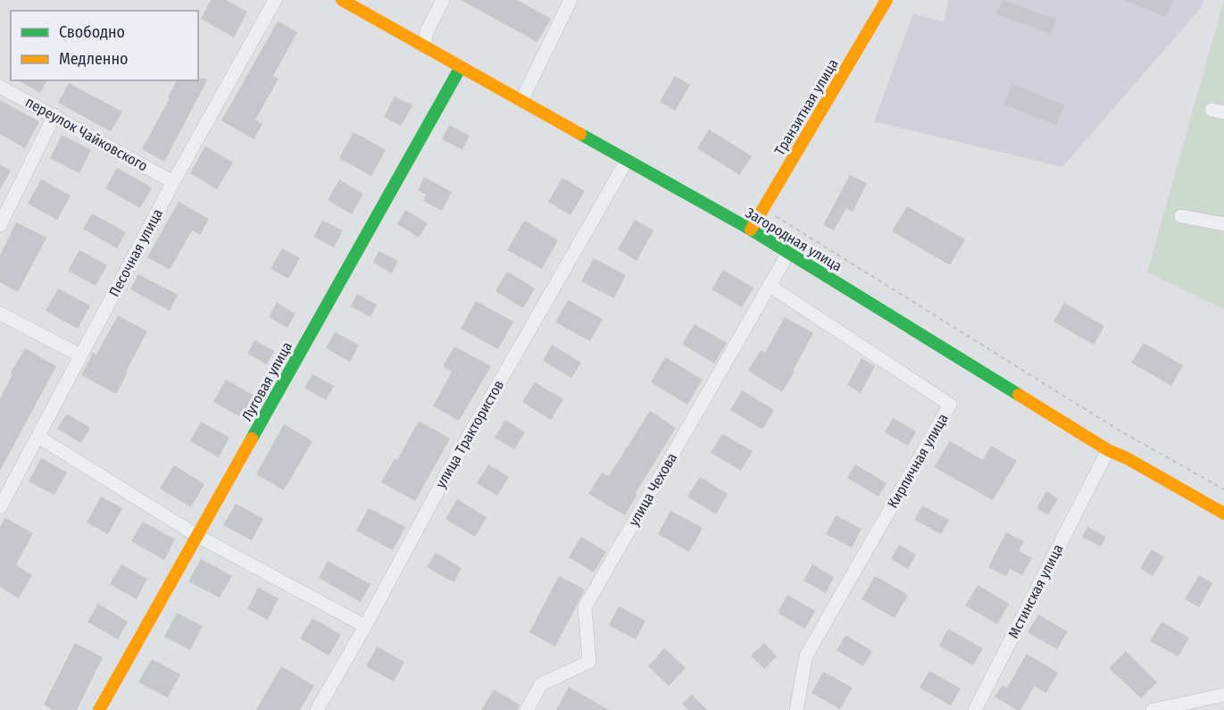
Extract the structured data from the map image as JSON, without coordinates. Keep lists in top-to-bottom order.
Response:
{
  "streets": {
    "street": [
      "Транзитная улица",
      "переулок Чайковского",
      "Загородная улица",
      "Песочная улица",
      "Луговая улица",
      "улица Трактористов",
      "Кирпичная улица",
      "улица Чехова",
      "Мстинская улица"
    ]
  },
  "crossings": [
    ["Транзитная улица", "Загородная улица"],
    ["переулок Чайковского", "Песочная улица"],
    ["Загородная улица", "Луговая улица"],
    ["Загородная улица", "улица Трактористов"],
    ["Загородная улица", "улица Чехова"],
    ["Загородная улица", "Мстинская улица"],
    ["Кирпичная улица", "улица Чехова"]
  ],
  "legend": ["Свободно", "Медленно"]
}
